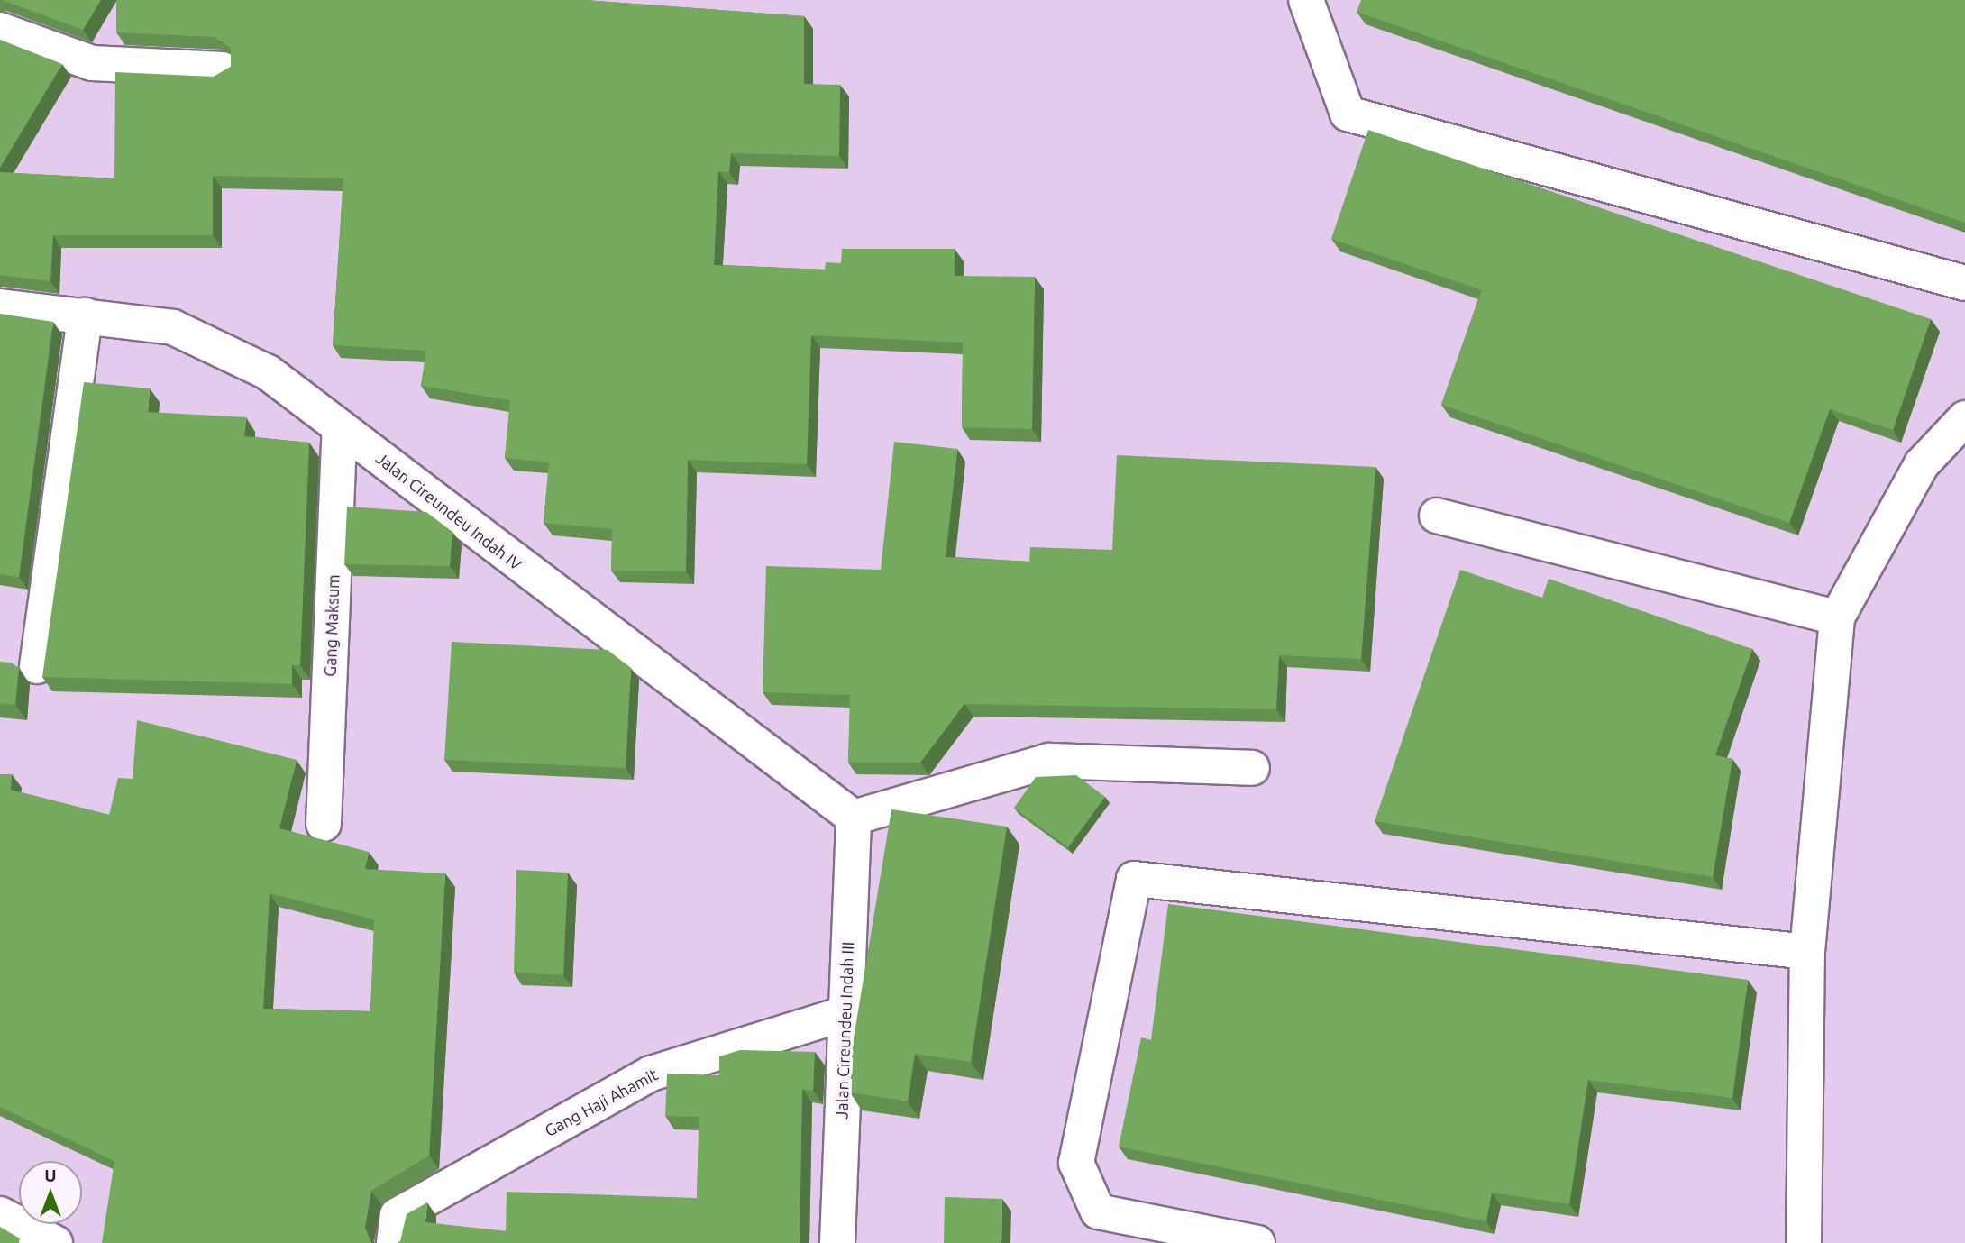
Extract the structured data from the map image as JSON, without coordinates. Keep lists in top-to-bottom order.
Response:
{
  "streets": {
    "street": [
      "Jalan Cireundeu Indah IV",
      "Gang Maksum",
      "Jalan Cireundeu Indah III",
      "Gang Haji Ahamit"
    ]
  },
  "crossings": [
    ["Jalan Cireundeu Indah IV", "Gang Maksum"],
    ["Jalan Cireundeu Indah IV", "Jalan Cireundeu Indah III"],
    ["Jalan Cireundeu Indah III", "Gang Haji Ahamit"]
  ],
  "north": "top"
}
